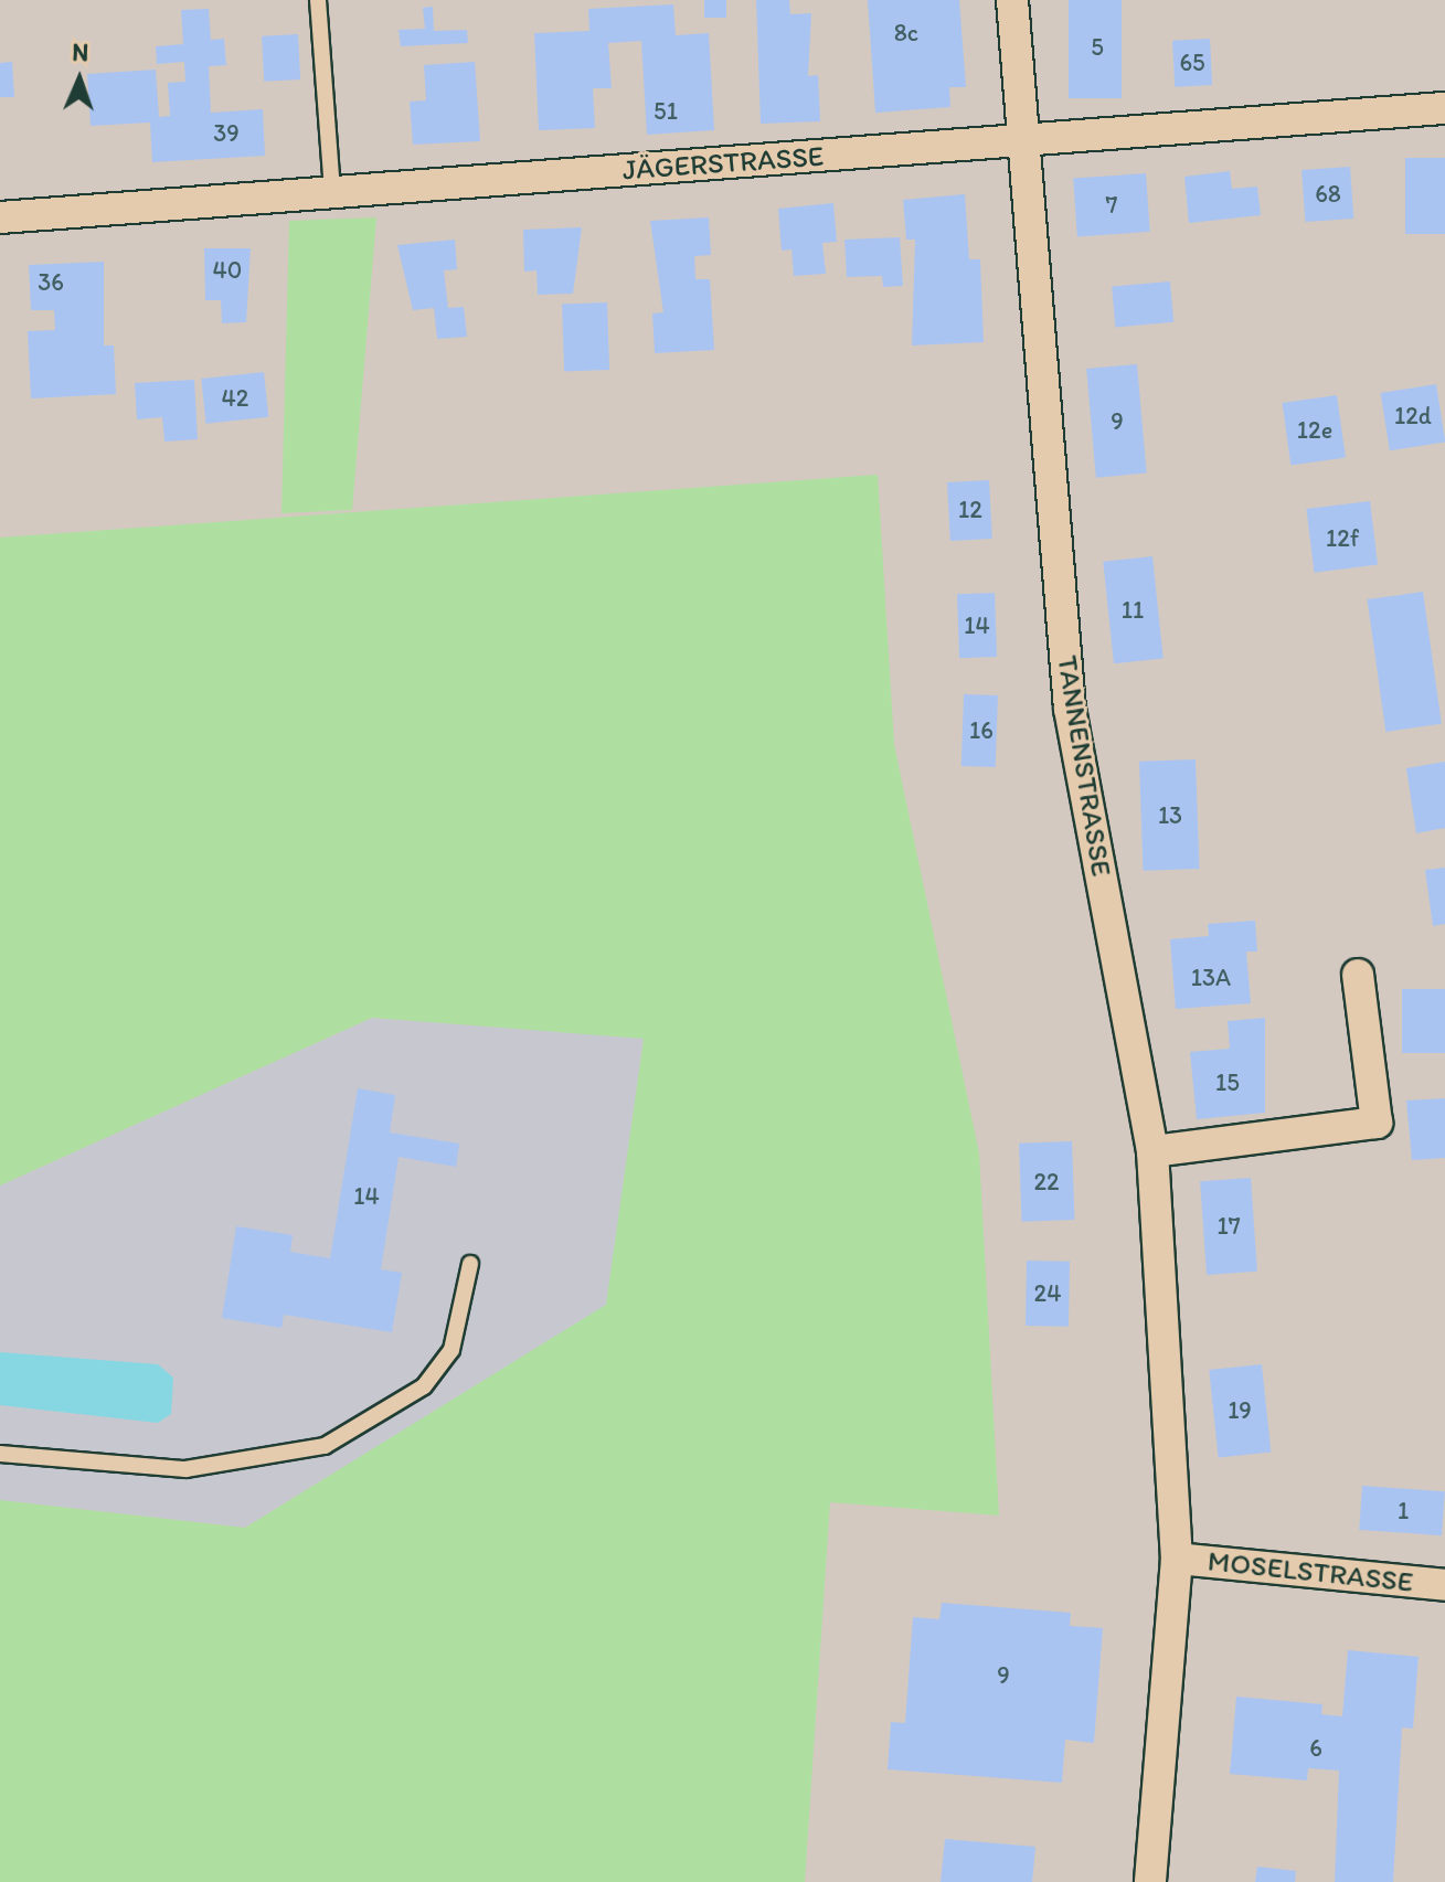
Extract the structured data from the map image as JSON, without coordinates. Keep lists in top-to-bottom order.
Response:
{
  "streets": {
    "street": ["JÄGERSTRASSE", "TANNENSTRASSE", "MOSELSTRASSE"]
  },
  "crossings": [
    ["JÄGERSTRASSE", "TANNENSTRASSE"],
    ["TANNENSTRASSE", "MOSELSTRASSE"]
  ],
  "house_numbers": [
    "8c",
    "5",
    "65",
    "51",
    "39",
    "68",
    "7",
    "40",
    "36",
    "42",
    "12d",
    "9",
    "12e",
    "12",
    "12f",
    "11",
    "14",
    "16",
    "13",
    "13A",
    "15",
    "22",
    "14",
    "17",
    "24",
    "19",
    "1",
    "9",
    "6"
  ],
  "north": "top"
}
